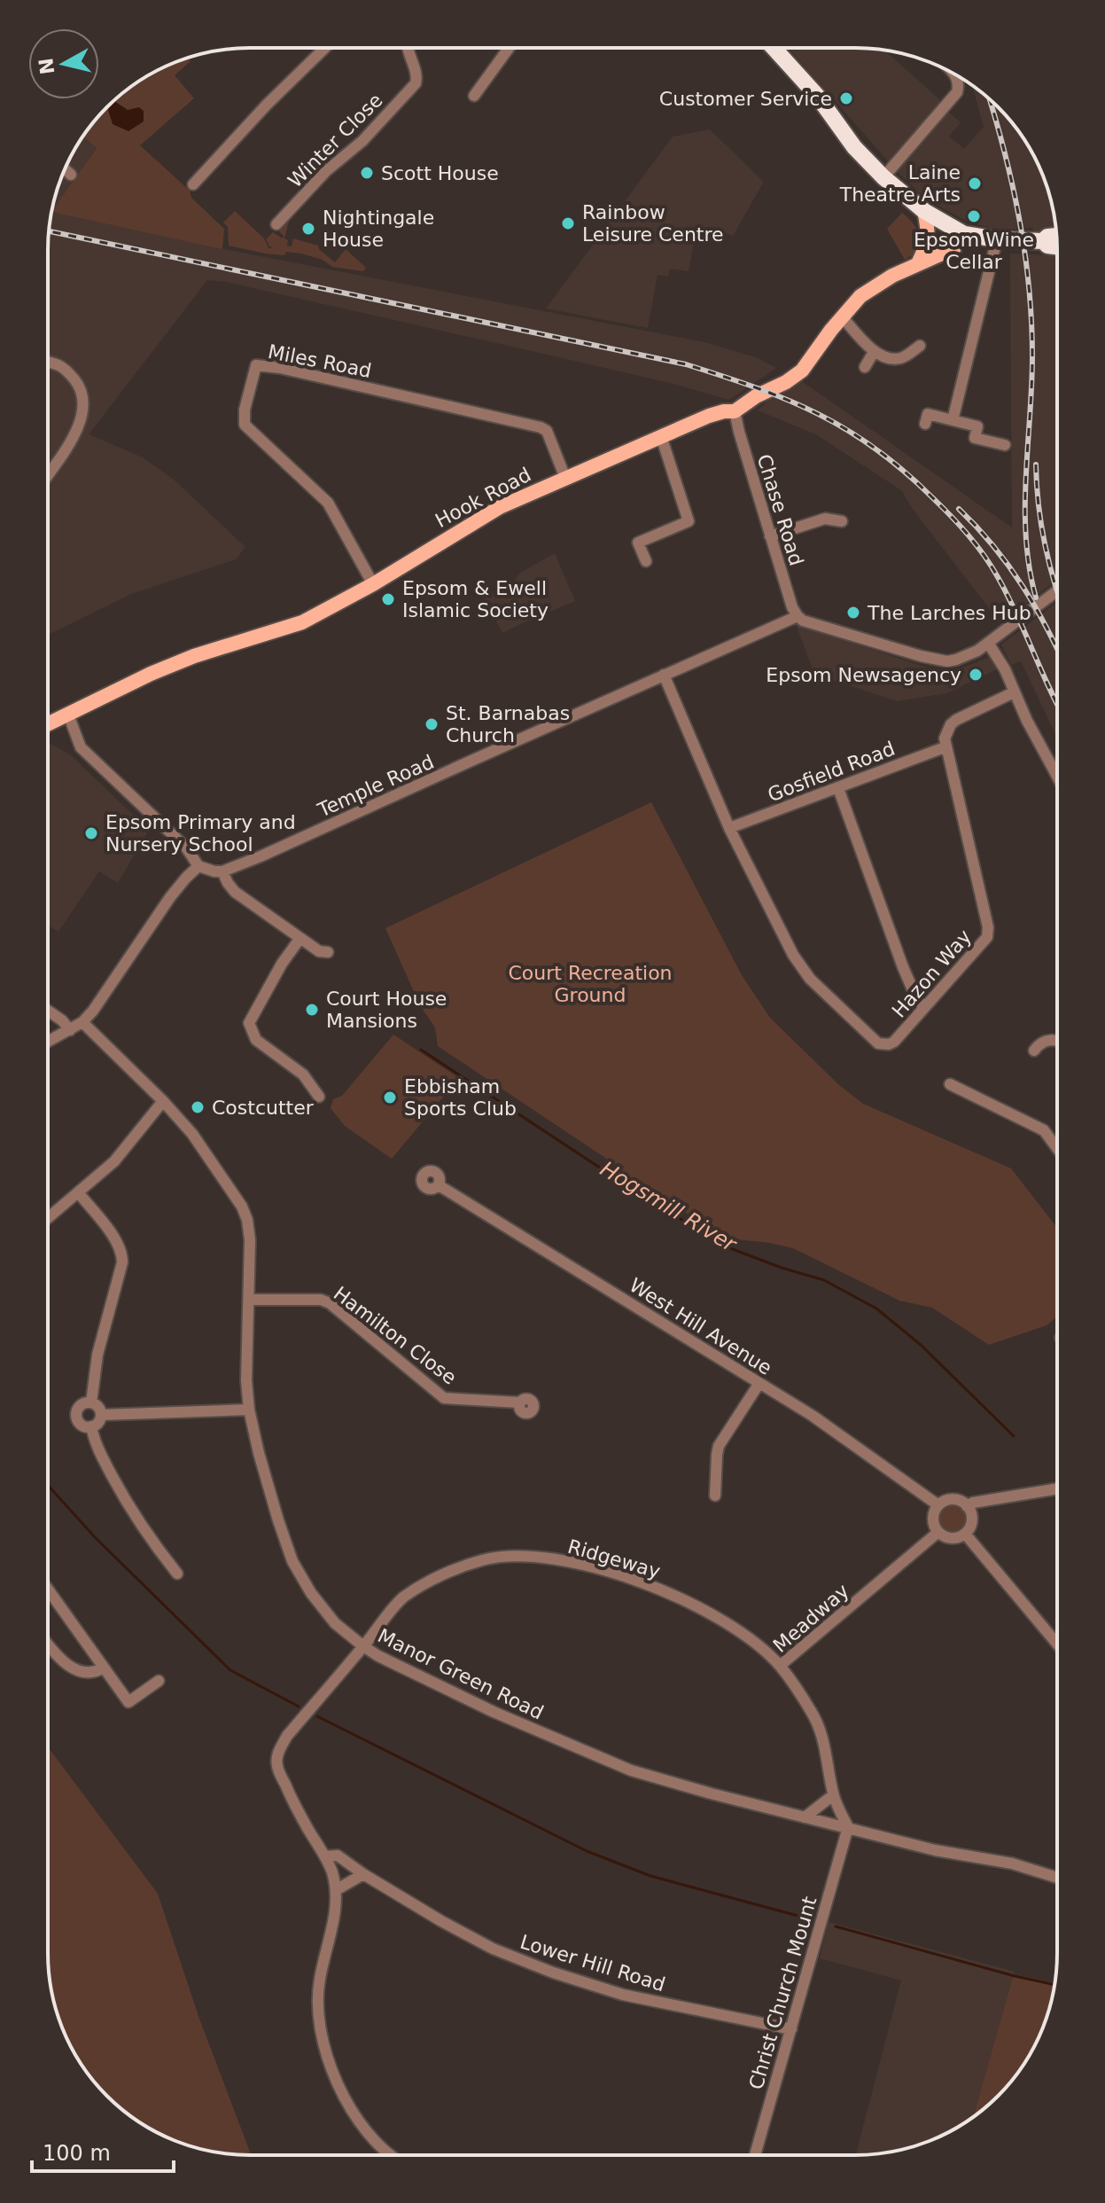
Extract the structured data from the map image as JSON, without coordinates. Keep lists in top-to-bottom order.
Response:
{
  "streets": {
    "main road": ["Hook Road"],
    "street": [
      "Winter Close",
      "Miles Road",
      "Chase Road",
      "Gosfield Road",
      "Temple Road",
      "Hazon Way",
      "West Hill Avenue",
      "Hamilton Close",
      "Ridgeway",
      "Meadway",
      "Manor Green Road",
      "Lower Hill Road",
      "Christ Church Mount"
    ]
  },
  "crossings": [
    ["Miles Road", "Hook Road"],
    ["Hook Road", "Chase Road"],
    ["Chase Road", "Temple Road"],
    ["Gosfield Road", "Hazon Way"],
    ["Temple Road", "Hazon Way"],
    ["West Hill Avenue", "Meadway"],
    ["Hamilton Close", "Manor Green Road"],
    ["Ridgeway", "Meadway"],
    ["Ridgeway", "Manor Green Road"],
    ["Meadway", "Manor Green Road"],
    ["Meadway", "Christ Church Mount"],
    ["Manor Green Road", "Christ Church Mount"],
    ["Lower Hill Road", "Christ Church Mount"]
  ],
  "water": ["Hogsmill River"],
  "parks": ["Court Recreation Ground"],
  "places": [
    "Customer Service",
    "Scott House",
    "Laine Theatre Arts",
    "Epsom Wine Cellar",
    "Rainbow Leisure Centre",
    "Nightingale House",
    "Epsom & Ewell Islamic Society",
    "The Larches Hub",
    "Epsom Newsagency",
    "St. Barnabas Church",
    "Epsom Primary and Nursery School",
    "Court House Mansions",
    "Ebbisham Sports Club",
    "Costcutter"
  ],
  "scale_bar": "100 m",
  "north": "left"
}
